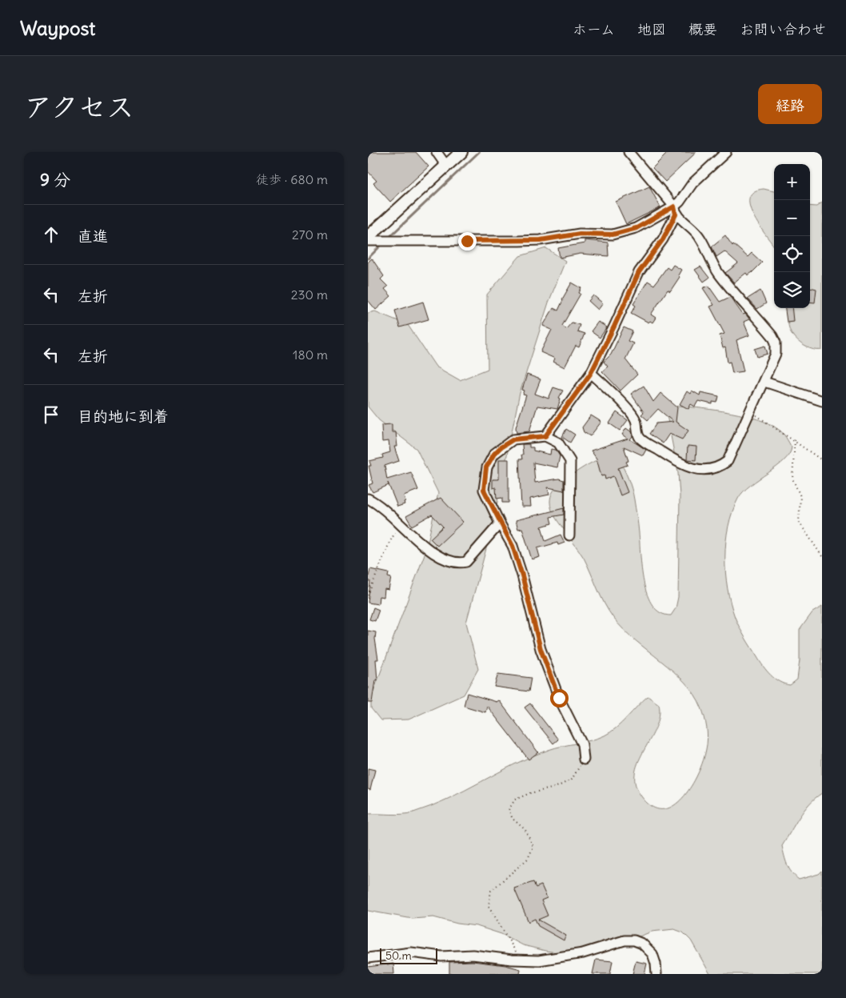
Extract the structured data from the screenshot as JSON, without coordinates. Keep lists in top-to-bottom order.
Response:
{
  "scale_bar": "50 m",
  "page": {
    "header": "Waypost",
    "nav": [
      "ホーム",
      "地図",
      "概要",
      "お問い合わせ"
    ],
    "title": "アクセス",
    "buttons": "経路",
    "heading": ["9 分", "徒歩 · 680 m"],
    "map_buttons": ["+", "−"],
    "list": [
      ["直進", "270 m"],
      ["左折", "230 m"],
      ["左折", "180 m"],
      "目的地に到着"
    ],
    "scale": "50 m"
  }
}
